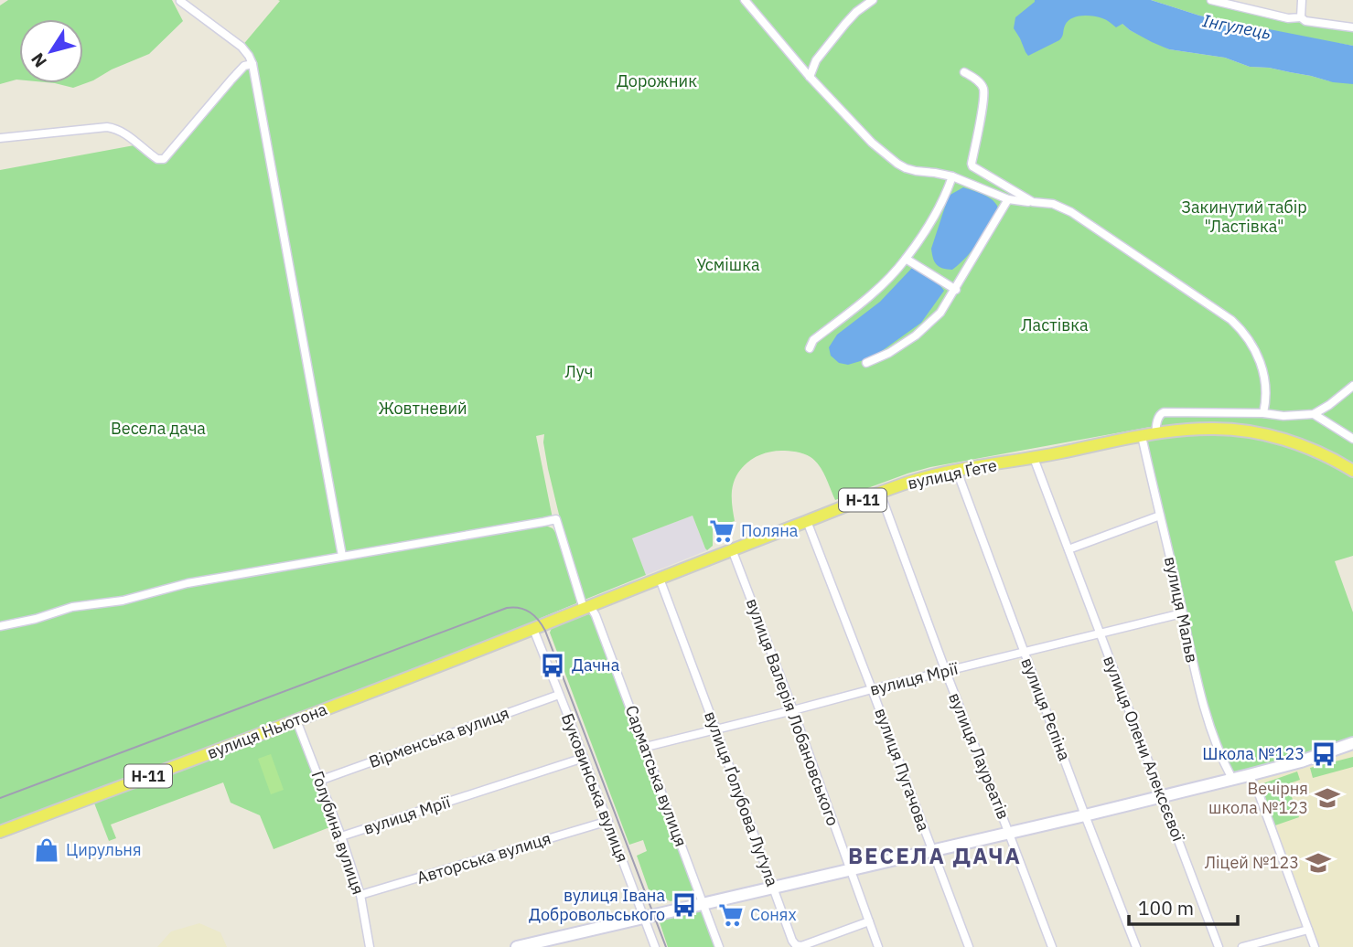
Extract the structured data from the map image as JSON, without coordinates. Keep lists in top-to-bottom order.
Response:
{
  "streets": {
    "main road": ["вулиця Ґете", "Н-11", "вулиця Ньютона"],
    "street": [
      "вулиця Мальв",
      "вулиця Мрії",
      "вулиця Рєпіна",
      "вулиця Валерія Лобановського",
      "Вірменська вулиця",
      "вулиця Олени Алексєєвої",
      "вулиця Лауреатів",
      "вулиця Пугачова",
      "Сарматська вулиця",
      "Буковинська вулиця",
      "вулиця Ґолубова Луґула",
      "Голубина вулиця",
      "Авторська вулиця"
    ]
  },
  "crossings": [
    ["вулиця Ґете", "Н-11"],
    ["вулиця Ґете", "вулиця Мальв"],
    ["вулиця Ґете", "вулиця Рєпіна"],
    ["вулиця Ґете", "вулиця Валерія Лобановського"],
    ["вулиця Ґете", "вулиця Ньютона"],
    ["вулиця Ґете", "вулиця Олени Алексєєвої"],
    ["вулиця Ґете", "вулиця Лауреатів"],
    ["вулиця Ґете", "вулиця Пугачова"],
    ["вулиця Ґете", "Сарматська вулиця"],
    ["вулиця Ґете", "Буковинська вулиця"],
    ["вулиця Ґете", "вулиця Ґолубова Луґула"],
    ["вулиця Мальв", "вулиця Мрії"],
    ["вулиця Мрії", "вулиця Рєпіна"],
    ["вулиця Мрії", "вулиця Валерія Лобановського"],
    ["вулиця Мрії", "вулиця Олени Алексєєвої"],
    ["вулиця Мрії", "вулиця Лауреатів"],
    ["вулиця Мрії", "вулиця Пугачова"],
    ["вулиця Мрії", "Сарматська вулиця"],
    ["вулиця Мрії", "Буковинська вулиця"],
    ["вулиця Мрії", "вулиця Ґолубова Луґула"],
    ["вулиця Мрії", "Голубина вулиця"],
    ["вулиця Валерія Лобановського", "вулиця Ґолубова Луґула"],
    ["вулиця Ньютона", "Буковинська вулиця"],
    ["вулиця Ньютона", "Голубина вулиця"],
    ["Вірменська вулиця", "Буковинська вулиця"],
    ["Вірменська вулиця", "Голубина вулиця"],
    ["Буковинська вулиця", "Авторська вулиця"],
    ["Голубина вулиця", "Авторська вулиця"]
  ],
  "districts": ["ВЕСЕЛА ДАЧА"],
  "water": ["Інгулець"],
  "parks": [
    "Дорожник",
    "Закинутий табір \"Ластівка\"",
    "Усмішка",
    "Ластівка",
    "Луч",
    "Жовтневий",
    "Весела дача"
  ],
  "places": {
    "supermarket": ["Поляна", "Сонях"],
    "bus stop": ["Дачна", "Школа №123", "вулиця Івана Добровольського"],
    "school or university": ["Вечірня школа №123", "Ліцей №123"],
    "shop": ["Цирульня"]
  },
  "scale_bar": "100 m",
  "north": "bottom left"
}
